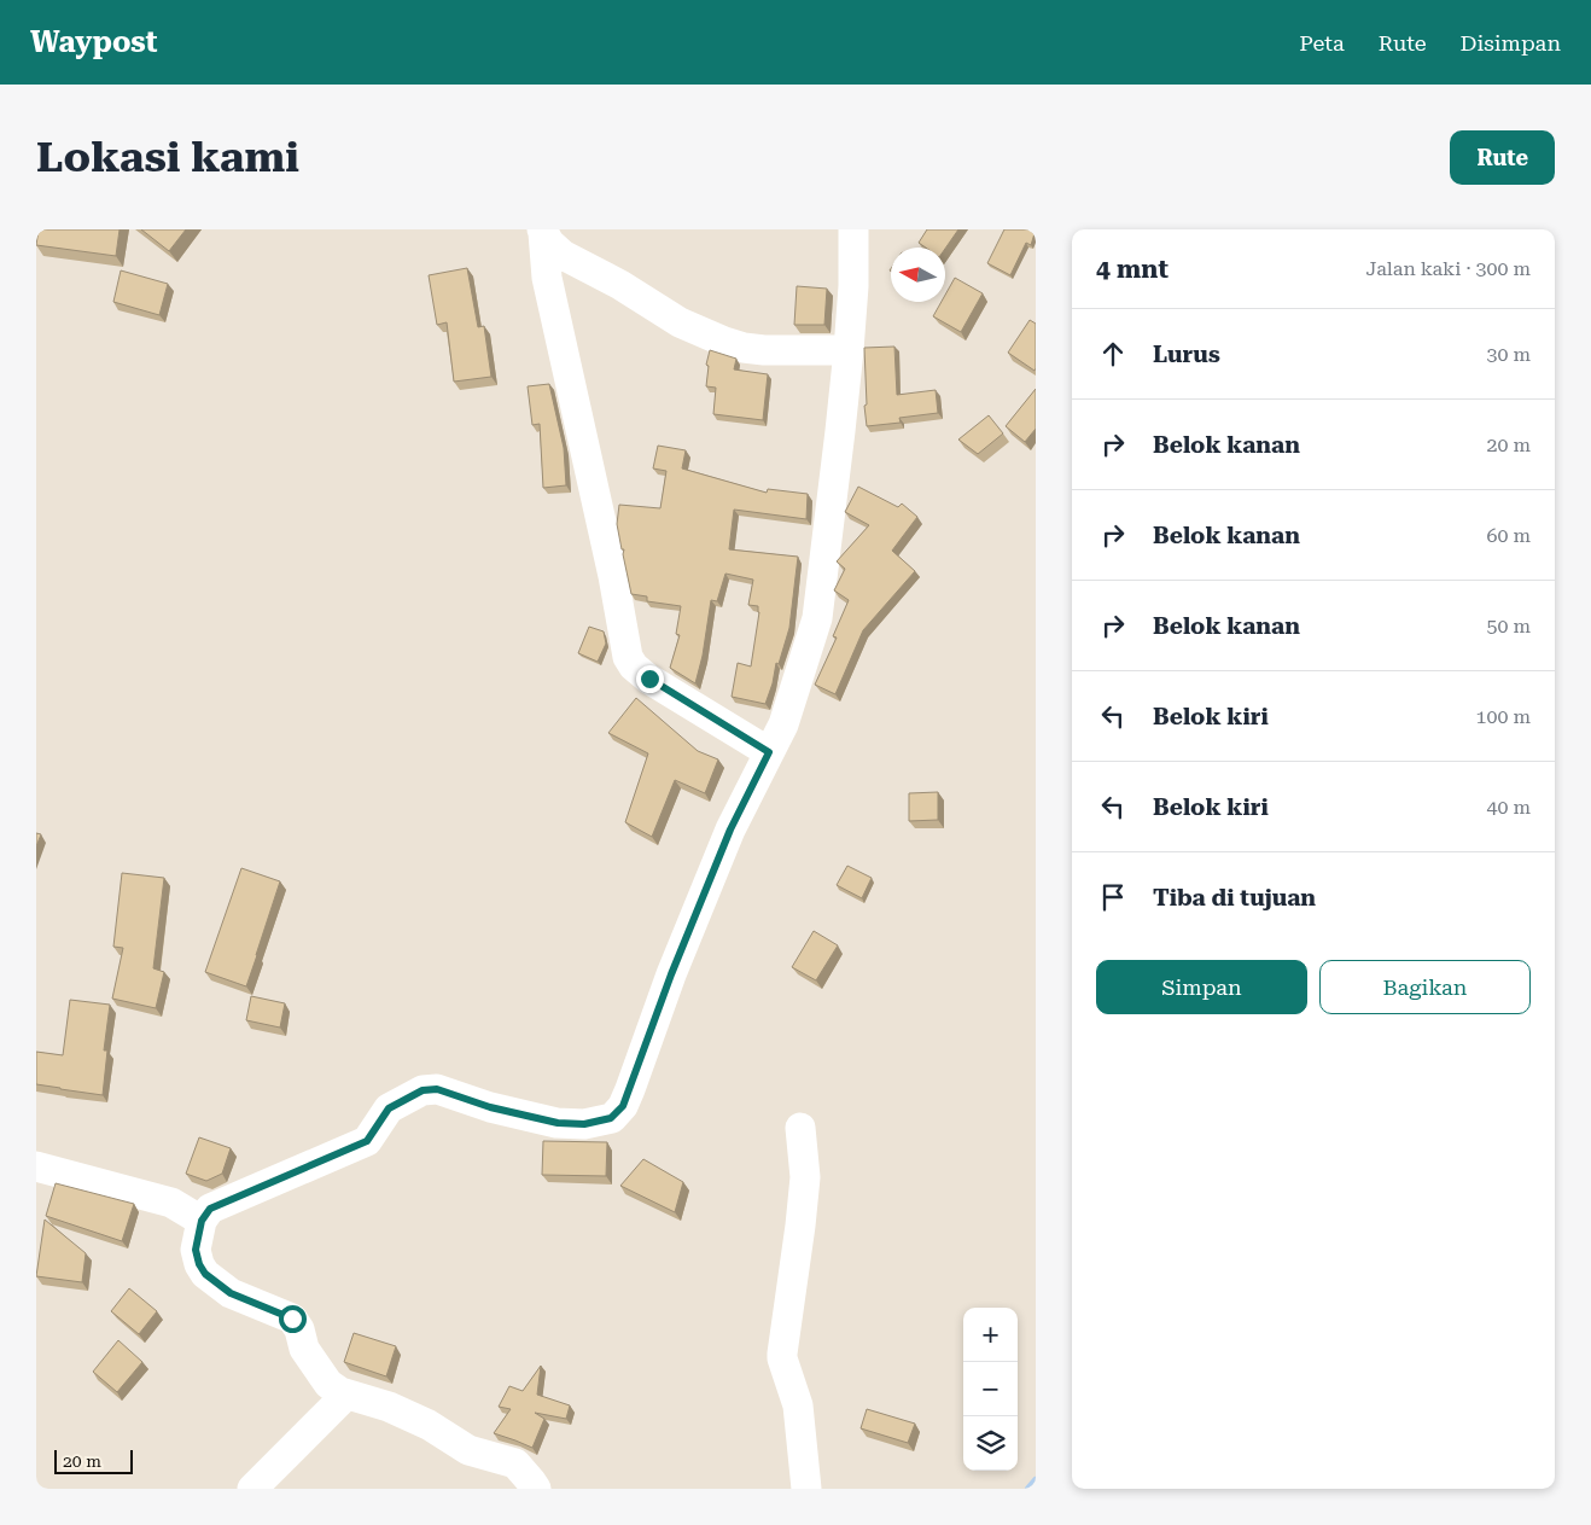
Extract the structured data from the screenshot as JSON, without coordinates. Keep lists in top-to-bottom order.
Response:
{
  "scale_bar": "20 m",
  "north": "left",
  "page": {
    "header": "Waypost",
    "nav": ["Peta", "Rute", "Disimpan"],
    "buttons": [
      "Rute",
      ["Simpan", "Bagikan"]
    ],
    "title": "Lokasi kami",
    "heading": ["4 mnt", "Jalan kaki · 300 m"],
    "list": [
      ["Lurus", "30 m"],
      ["Belok kanan", "20 m"],
      ["Belok kanan", "60 m"],
      ["Belok kanan", "50 m"],
      ["Belok kiri", "100 m"],
      ["Belok kiri", "40 m"],
      "Tiba di tujuan"
    ],
    "map_buttons": ["+", "−"],
    "scale": "20 m"
  }
}
